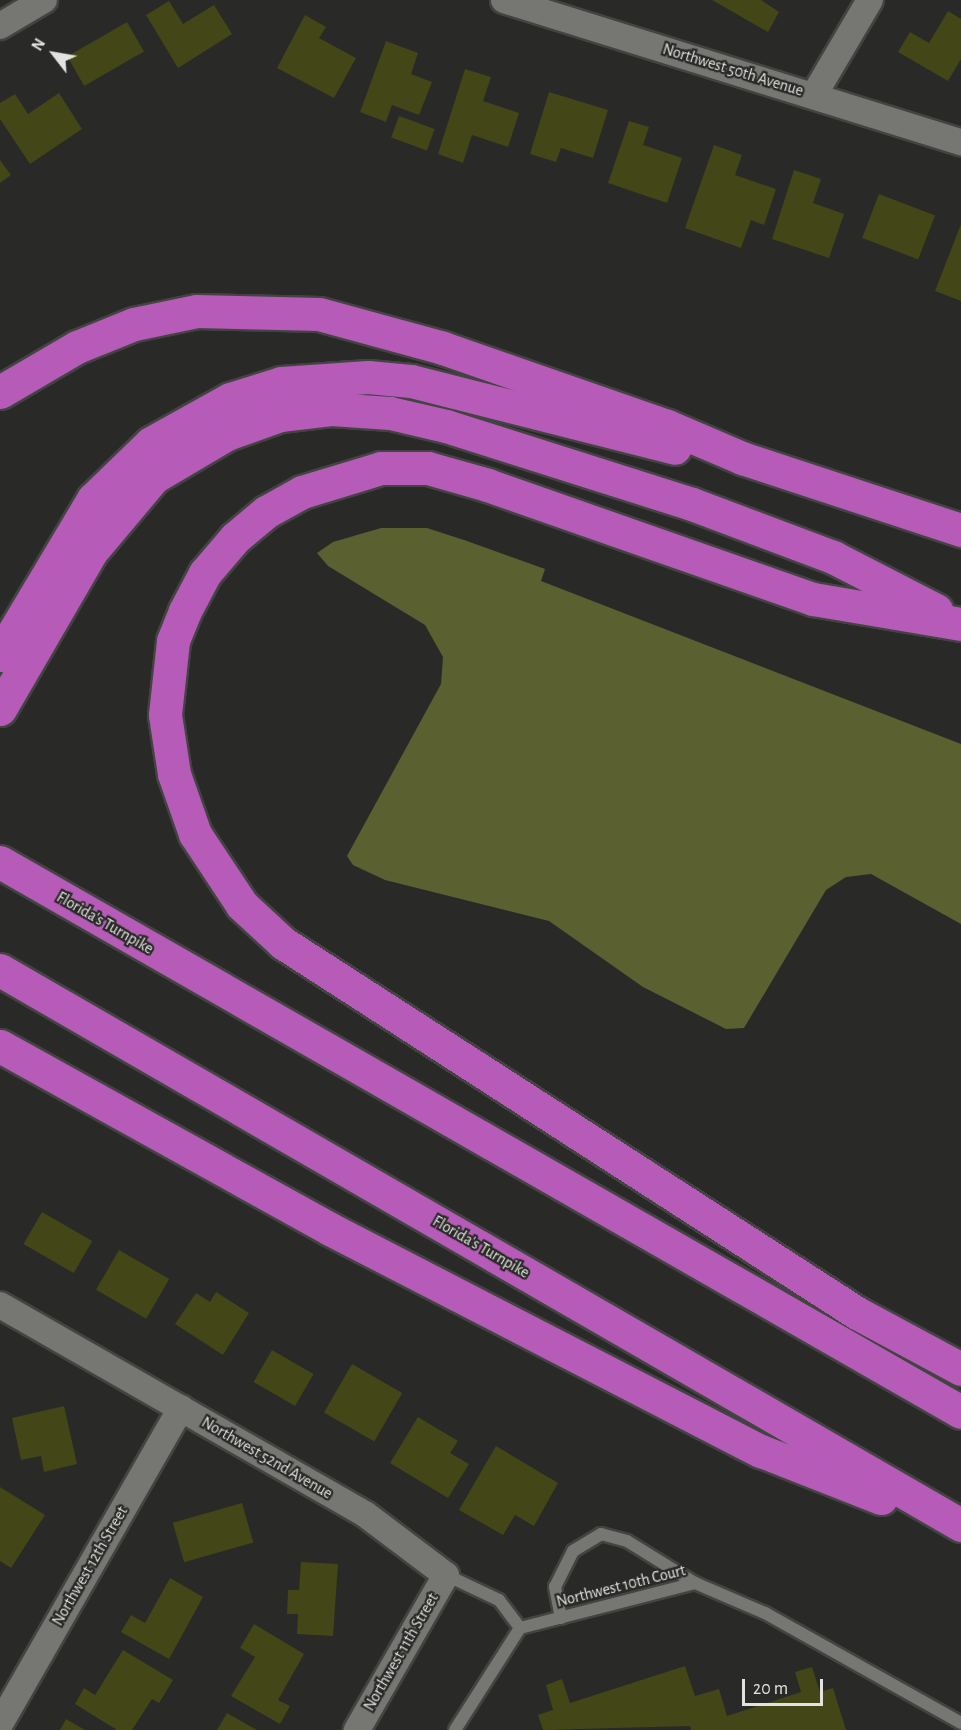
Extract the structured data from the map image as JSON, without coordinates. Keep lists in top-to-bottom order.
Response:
{
  "streets": {
    "highway": ["Florida's Turnpike"],
    "street": [
      "Northwest 50th Avenue",
      "Northwest 52nd Avenue",
      "Northwest 12th Street",
      "Northwest 11th Street"
    ],
    "lane": ["Northwest 10th Court"]
  },
  "crossings": [
    ["Northwest 52nd Avenue", "Northwest 12th Street"],
    ["Northwest 52nd Avenue", "Northwest 10th Court"],
    ["Northwest 52nd Avenue", "Northwest 11th Street"]
  ],
  "scale_bar": "20 m",
  "north": "top left"
}
